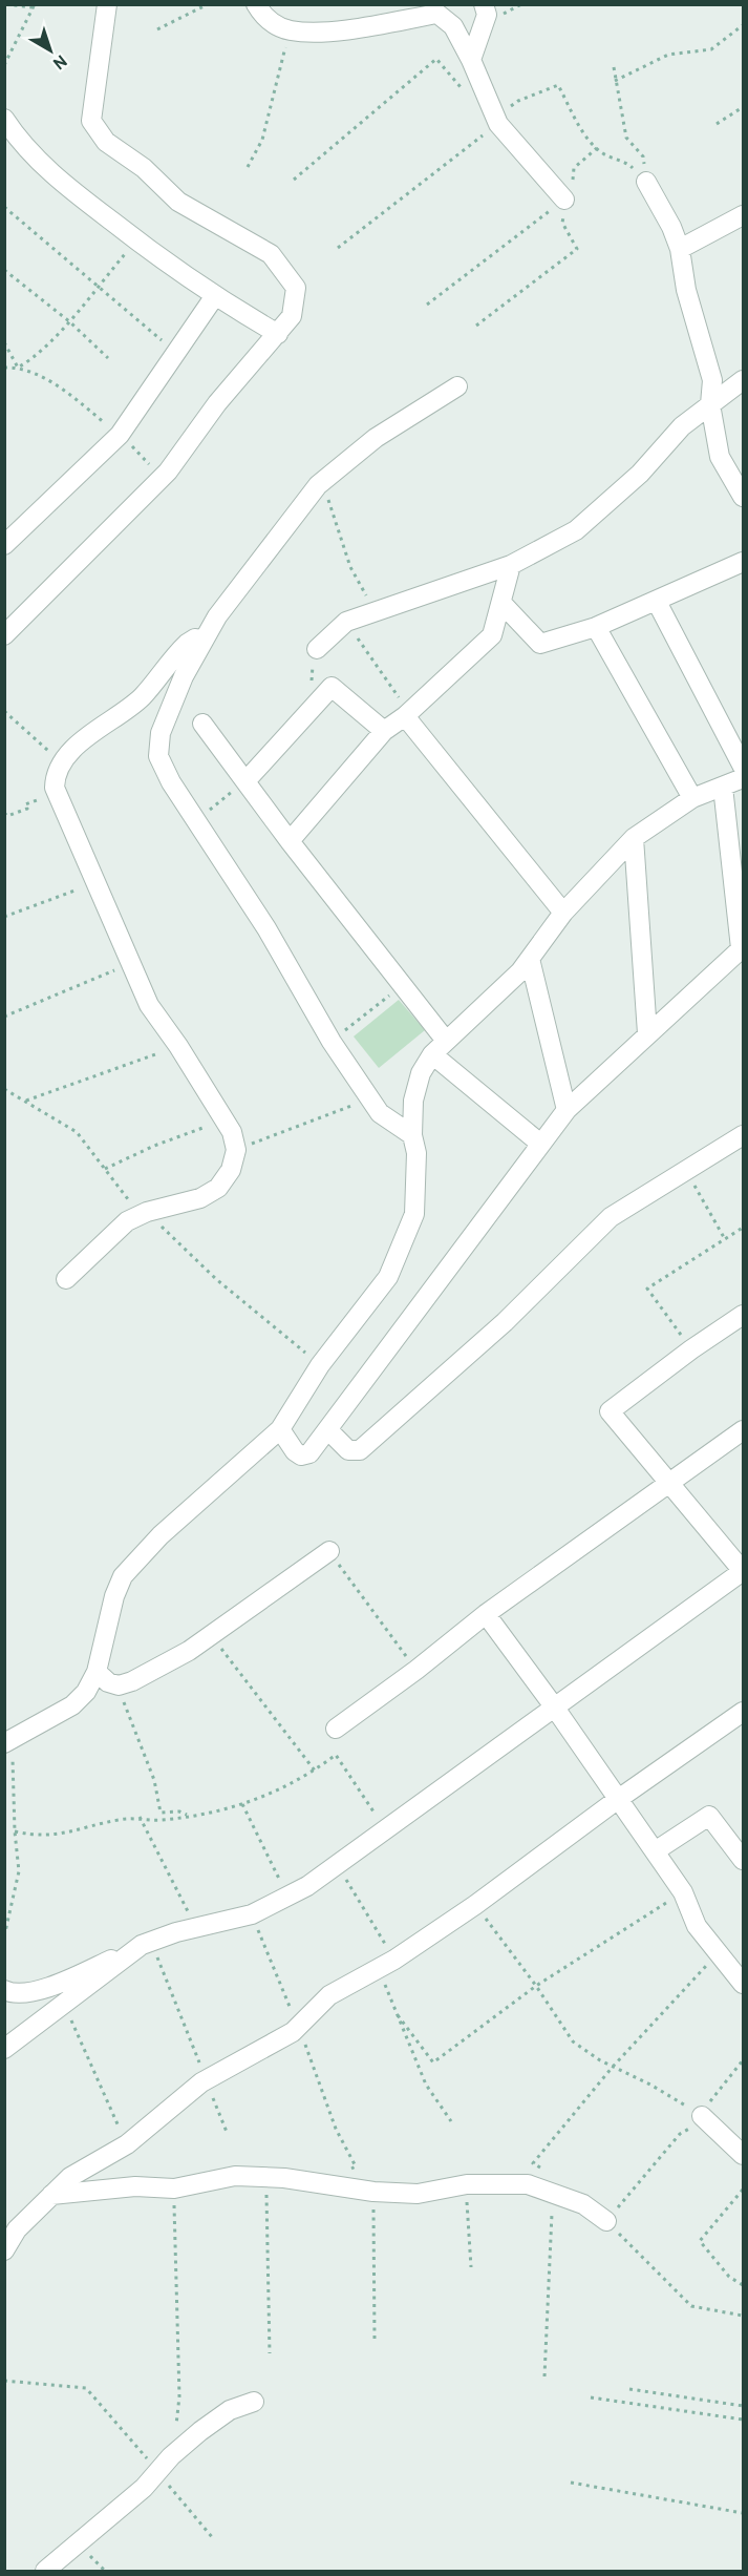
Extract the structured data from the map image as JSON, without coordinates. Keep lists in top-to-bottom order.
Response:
{
  "north": "bottom right"
}
